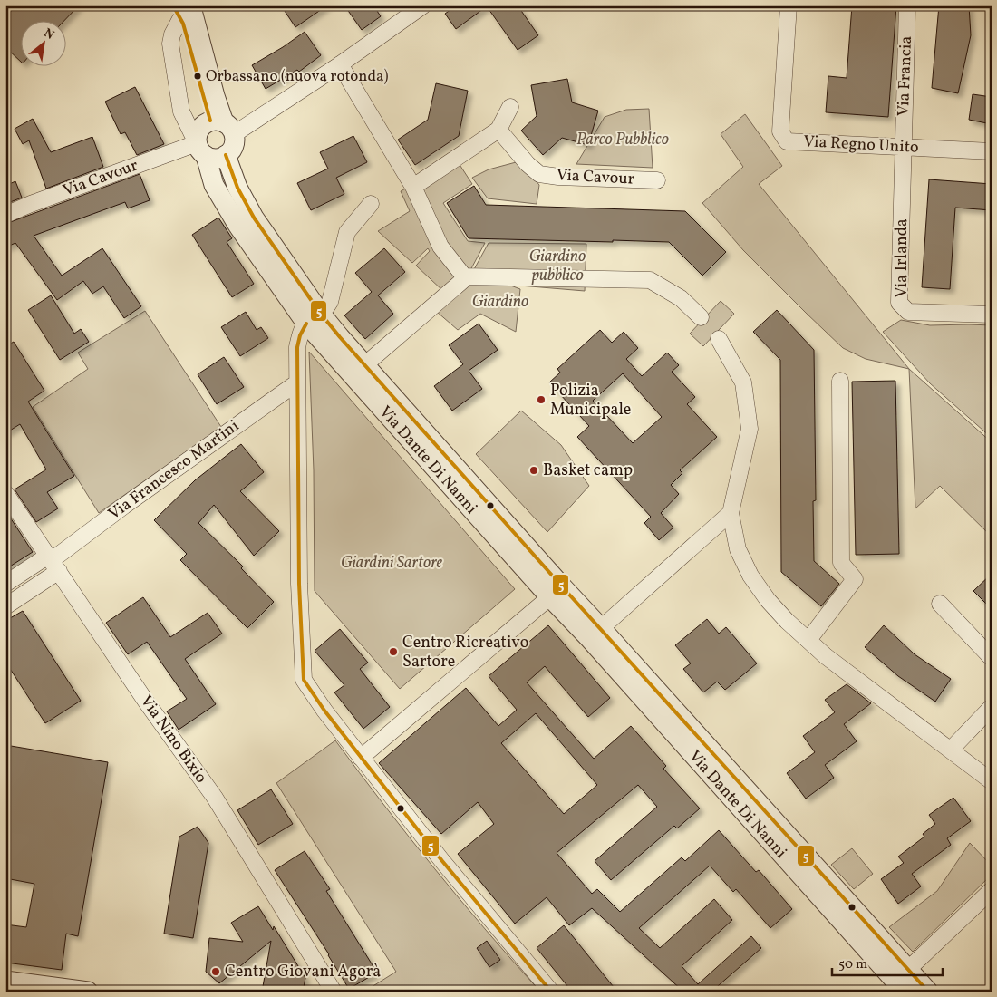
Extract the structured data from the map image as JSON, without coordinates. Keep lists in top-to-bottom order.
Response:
{
  "streets": {
    "street": [
      "Via Francia",
      "Via Regno Unito",
      "Via Cavour",
      "Via Irlanda",
      "Via Dante Di Nanni",
      "Via Francesco Martini",
      "Via Nino Bixio"
    ]
  },
  "crossings": [
    ["Via Francia", "Via Regno Unito"],
    ["Via Francia", "Via Irlanda"],
    ["Via Regno Unito", "Via Irlanda"],
    ["Via Cavour", "Via Dante Di Nanni"],
    ["Via Francesco Martini", "Via Nino Bixio"]
  ],
  "parks": [
    "Parco Pubblico",
    "Giardino pubblico",
    "Giardino",
    "Giardini Sartore"
  ],
  "places": [
    "Orbassano (nuova rotonda)",
    "Polizia Municipale",
    "Basket camp",
    "Centro Ricreativo Sartore",
    "Centro Giovani Agorà"
  ],
  "lines": ["transit line 5"],
  "scale_bar": "50 m",
  "north": "top right"
}
